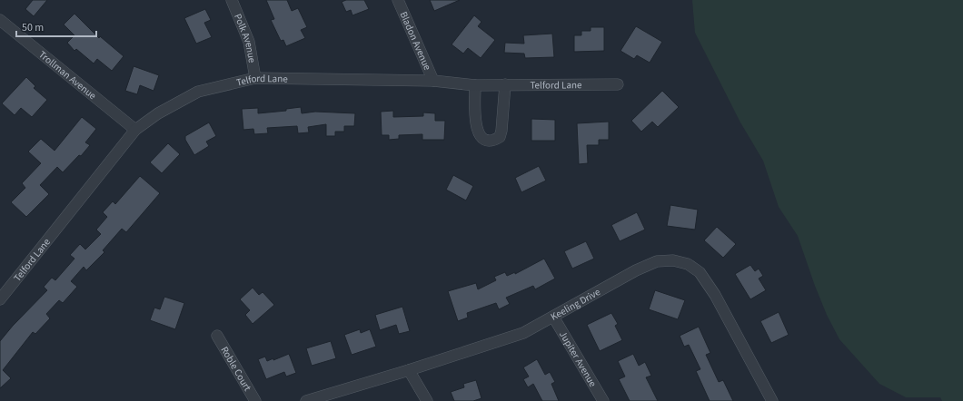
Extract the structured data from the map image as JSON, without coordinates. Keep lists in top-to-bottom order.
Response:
{
  "streets": {
    "street": [
      "Polk Avenue",
      "Bladon Avenue",
      "Trollman Avenue",
      "Telford Lane",
      "Keeling Drive",
      "Jupiter Avenue",
      "Roble Court"
    ]
  },
  "crossings": [
    ["Polk Avenue", "Telford Lane"],
    ["Bladon Avenue", "Telford Lane"],
    ["Trollman Avenue", "Telford Lane"],
    ["Keeling Drive", "Jupiter Avenue"]
  ],
  "scale_bar": "50 m"
}
